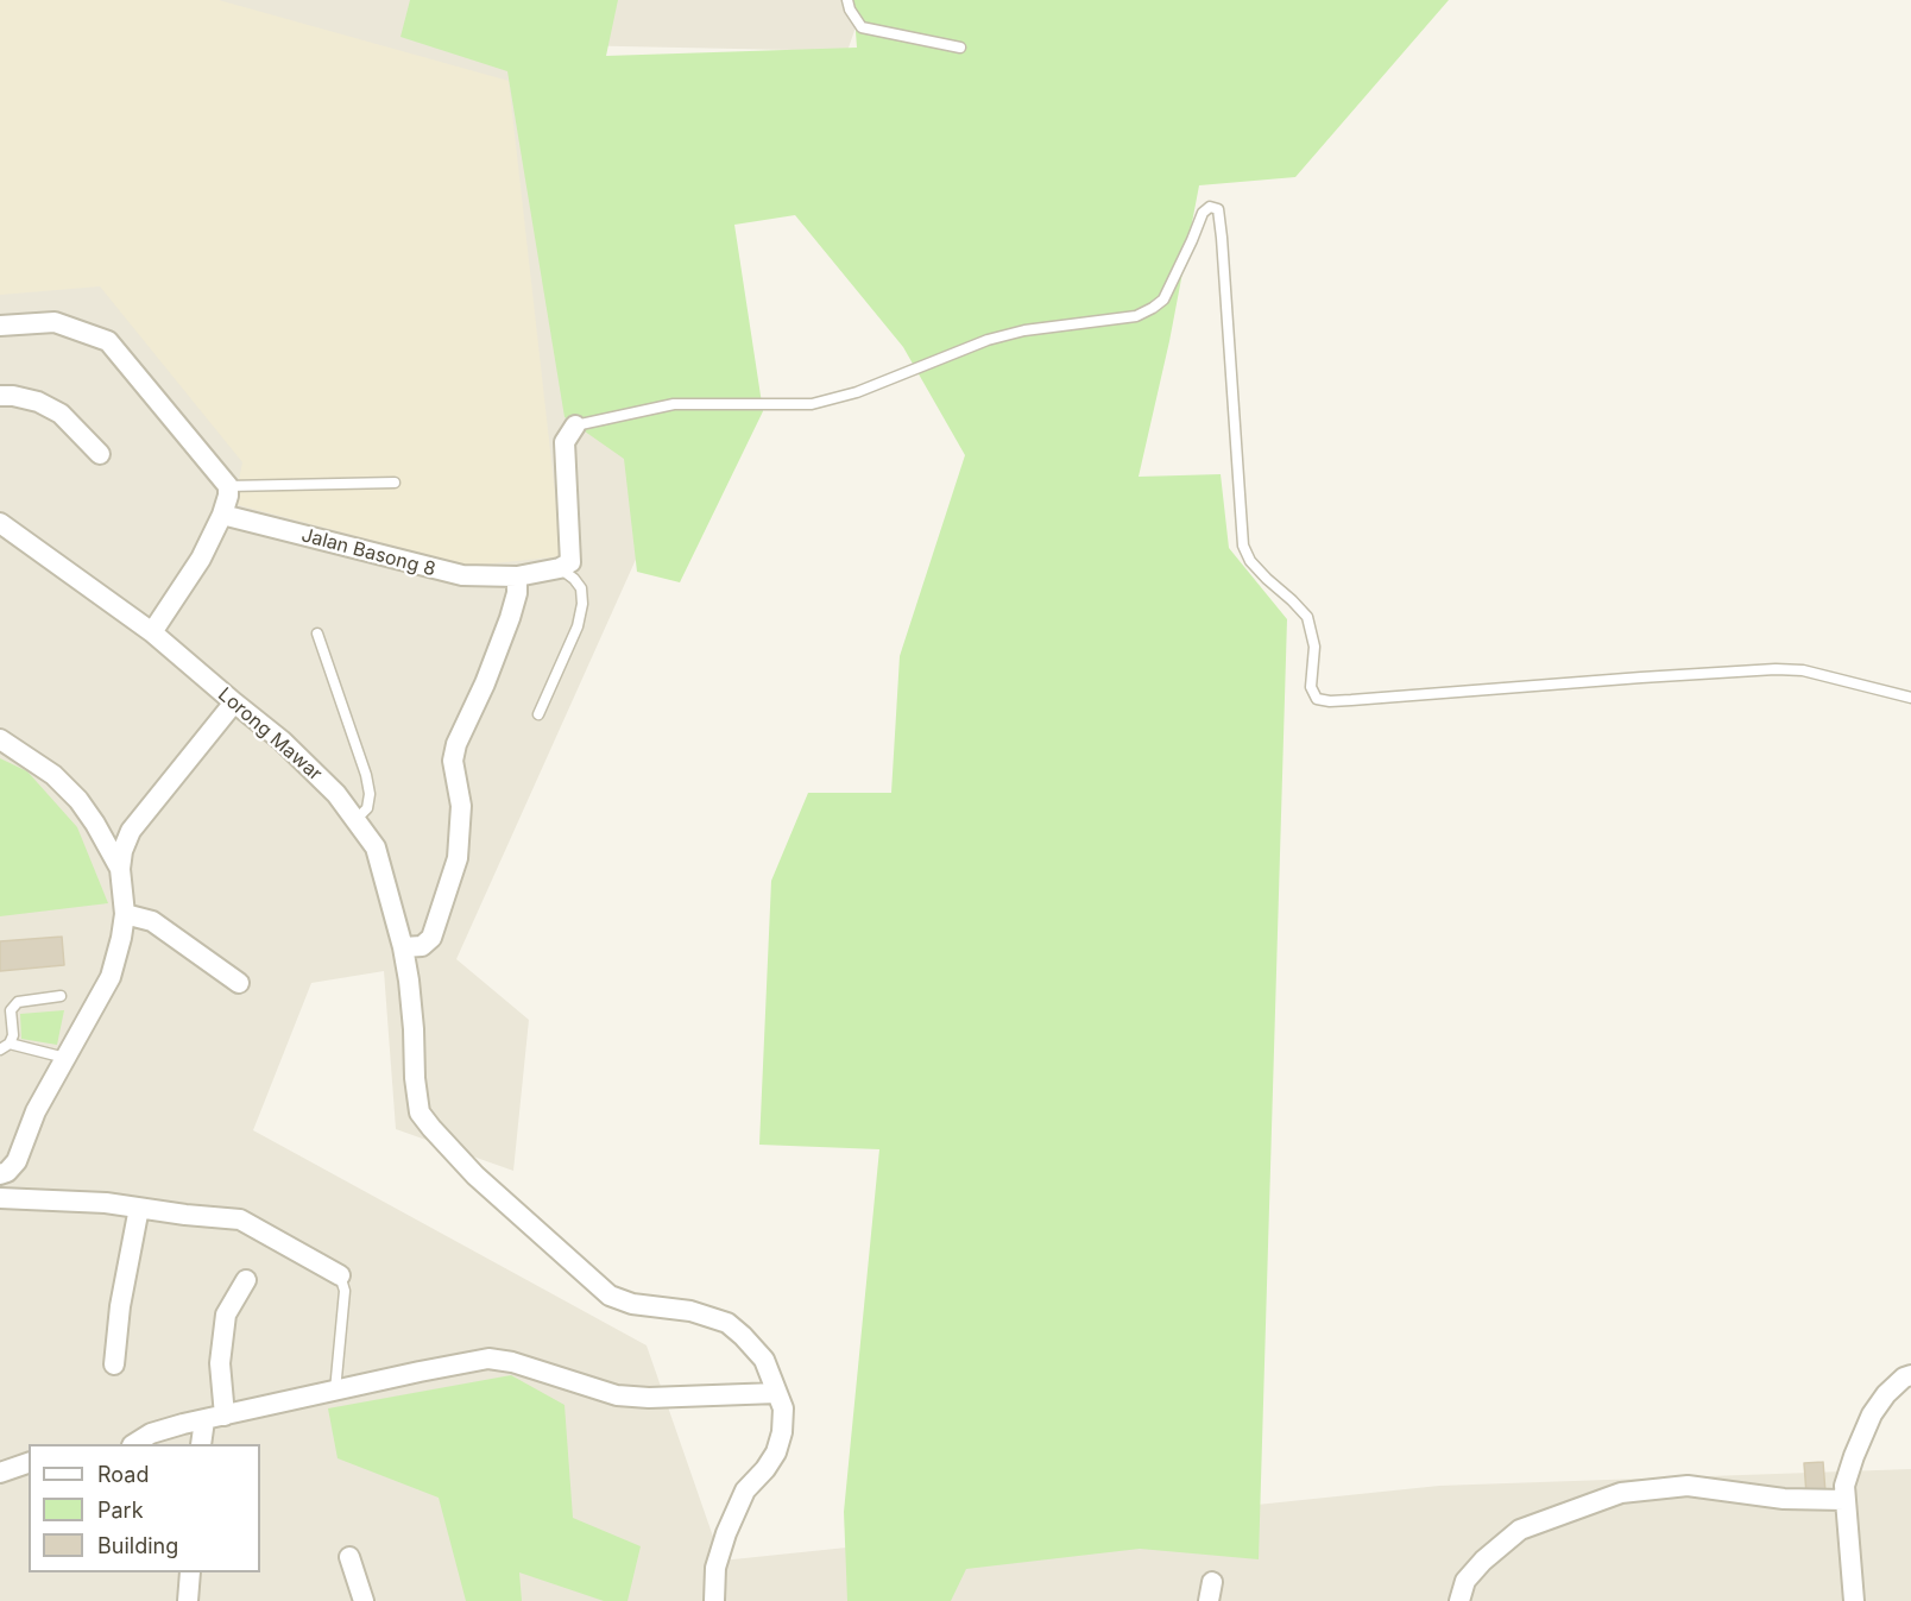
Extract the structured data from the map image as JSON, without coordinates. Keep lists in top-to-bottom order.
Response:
{
  "streets": {
    "street": ["Jalan Basong 8", "Lorong Mawar"]
  },
  "legend": ["Road", "Park", "Building"]
}
